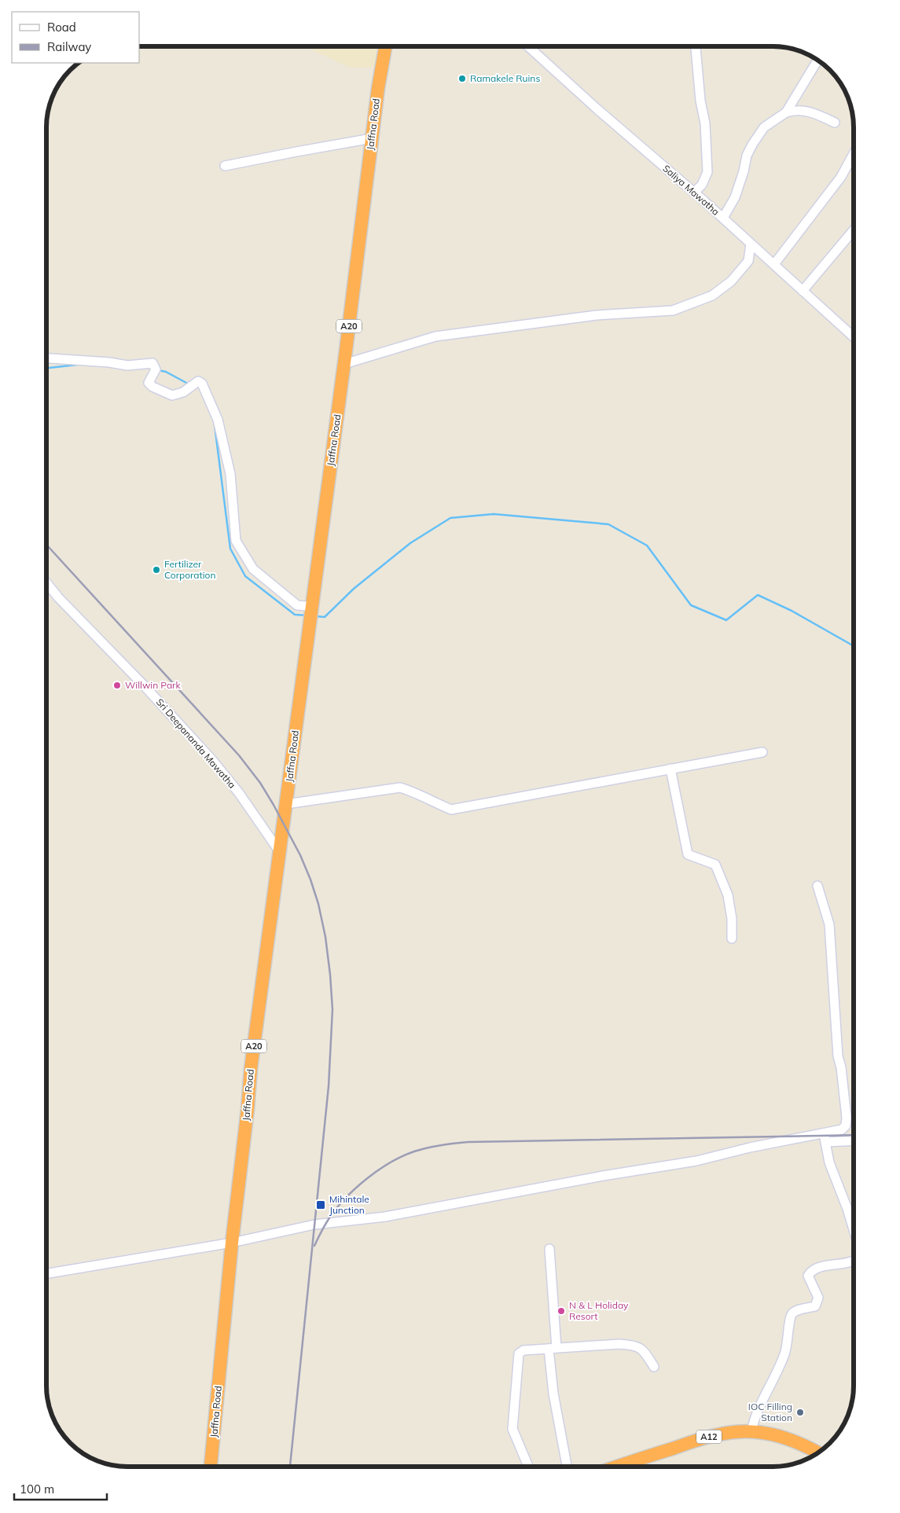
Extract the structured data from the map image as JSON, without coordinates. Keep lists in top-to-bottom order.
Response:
{
  "streets": {
    "highway": ["Jaffna Road", "A20", "A12"],
    "street": ["Saliya Mawatha", "Sri Deepananda Mawatha"]
  },
  "crossings": [
    ["Jaffna Road", "Sri Deepananda Mawatha"]
  ],
  "places": {
    "other": [
      "Ramakele Ruins",
      "Fertilizer Corporation",
      "Willwin Park",
      "N & L Holiday Resort",
      "IOC Filling Station"
    ],
    "transit": ["Mihintale Junction"]
  },
  "legend": ["Road", "Railway"],
  "scale_bar": "100 m"
}
